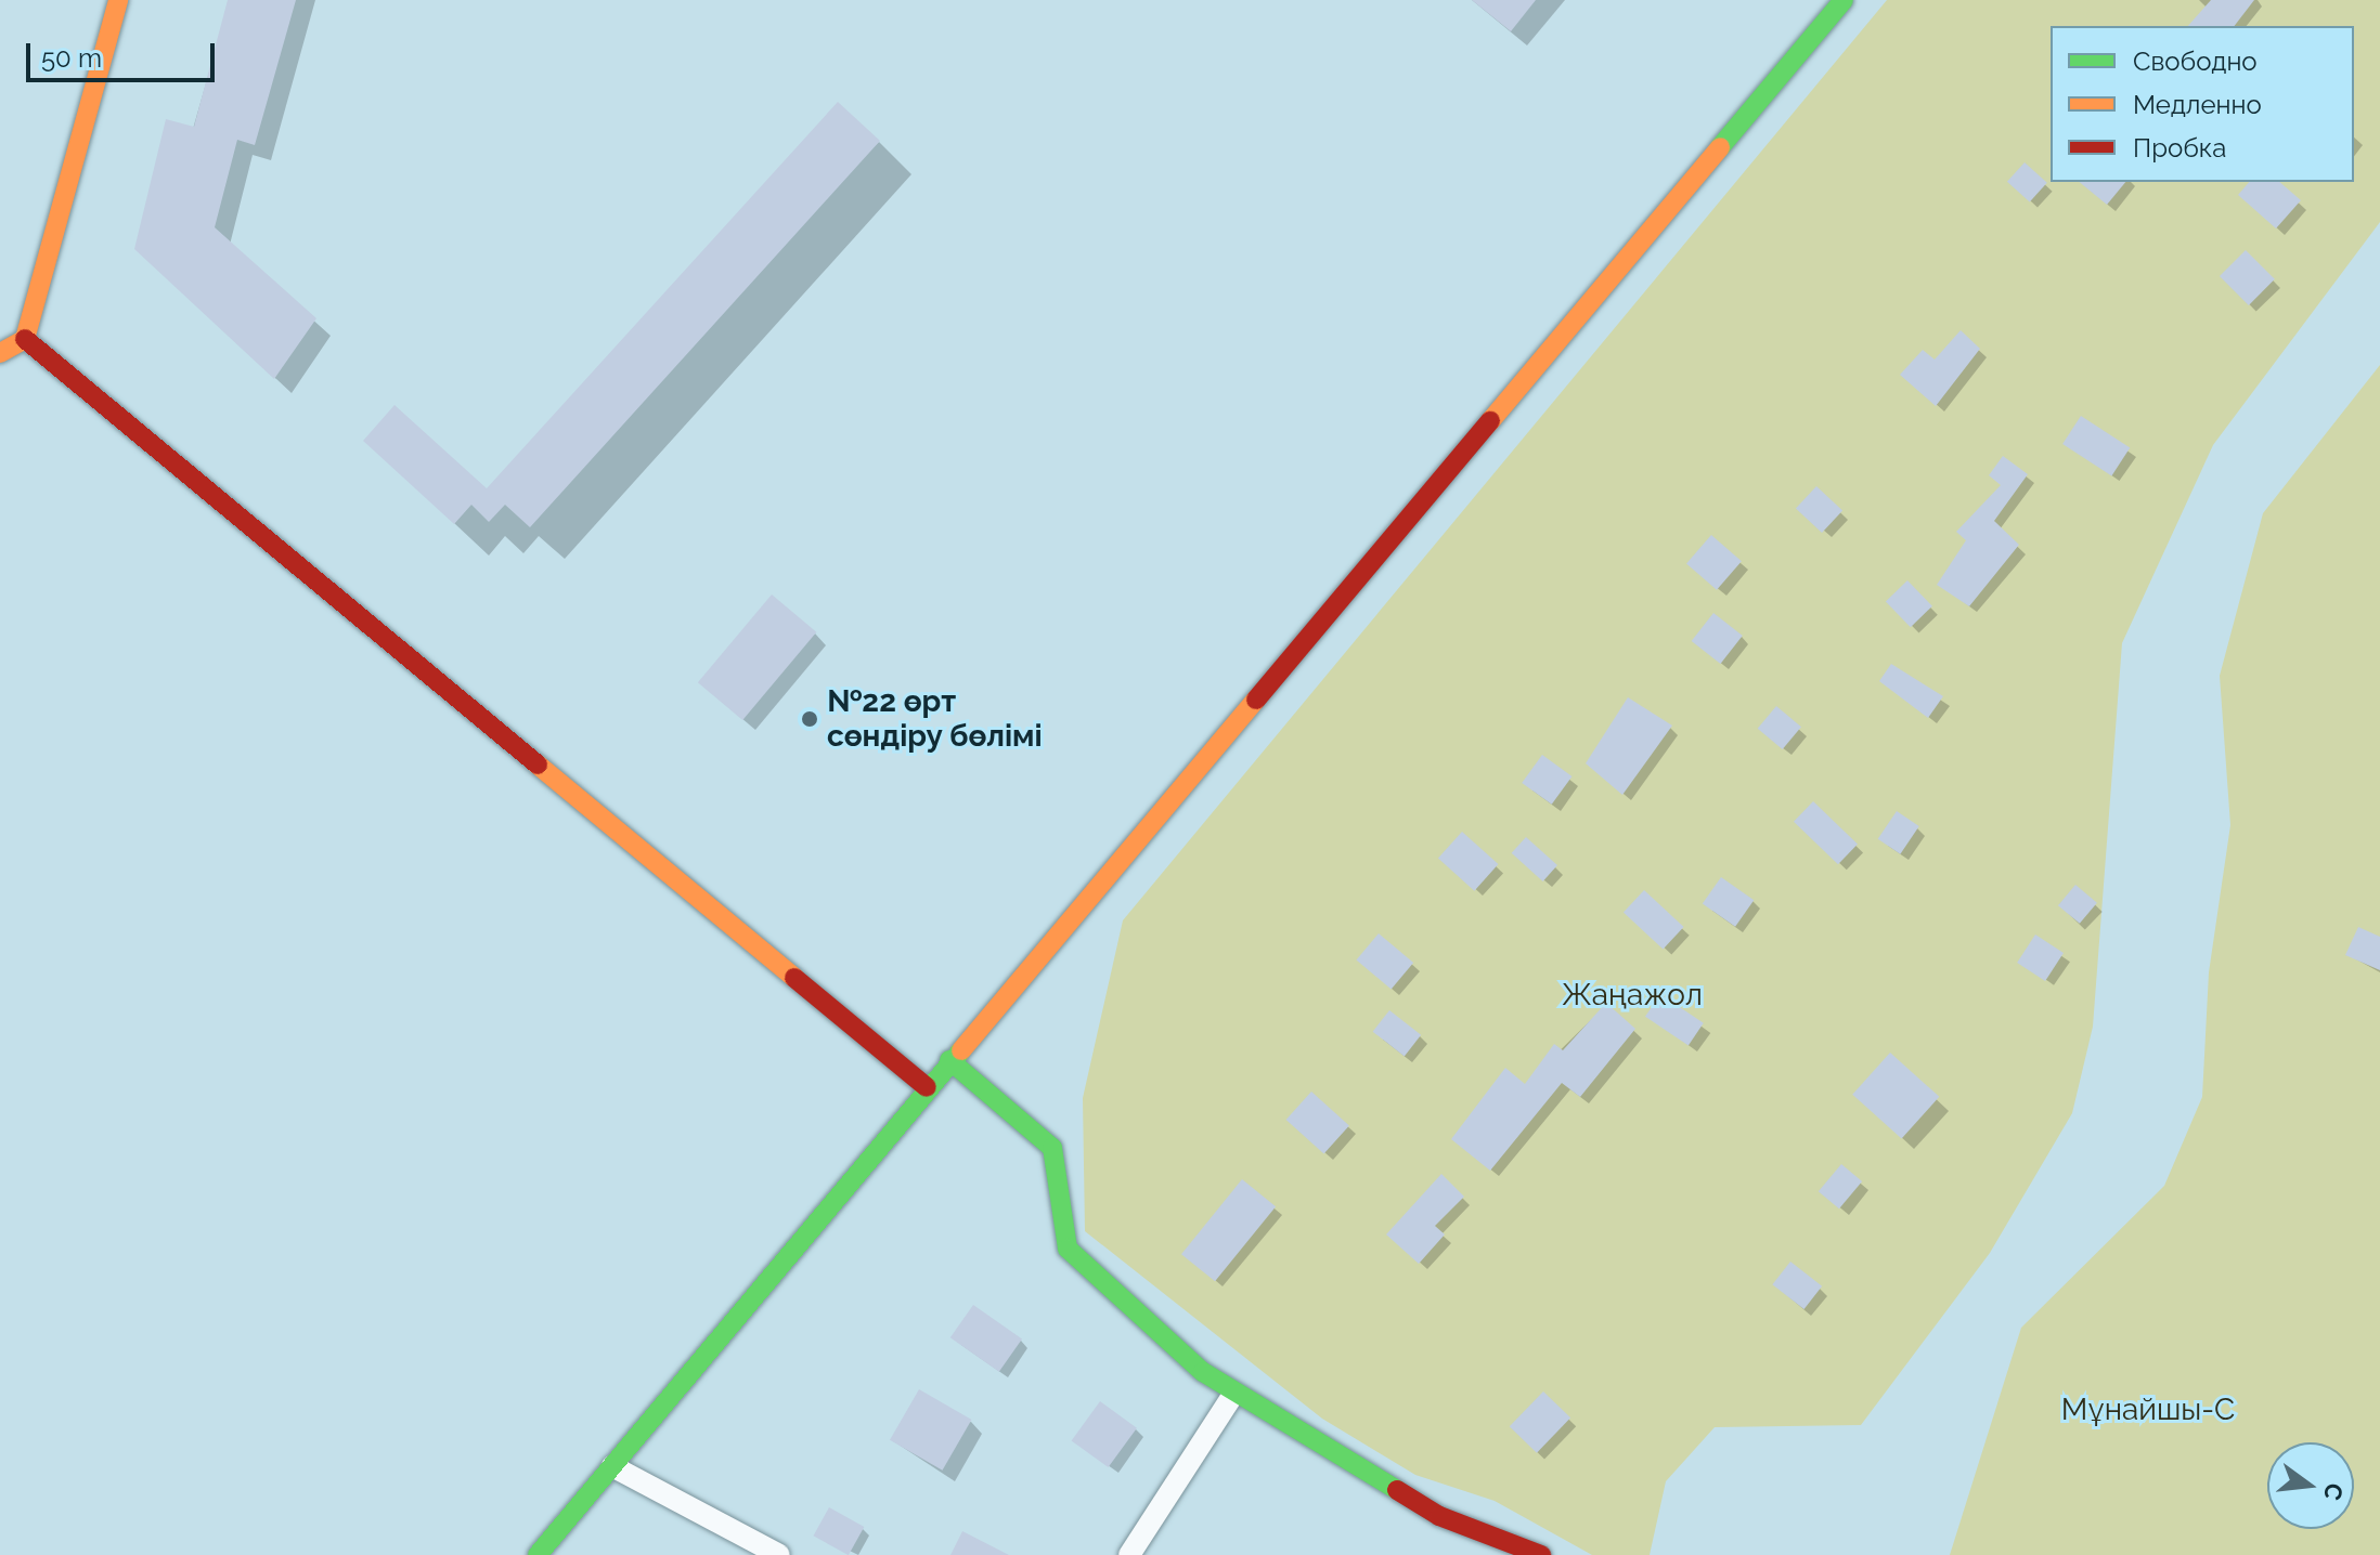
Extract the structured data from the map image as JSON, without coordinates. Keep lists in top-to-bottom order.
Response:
{
  "parks": ["Жаңажол", "Мұнайшы-С"],
  "places": ["№22 өрт сөндіру бөлімі"],
  "legend": ["Свободно", "Медленно", "Пробка"],
  "scale_bar": "50 m",
  "north": "right"
}
